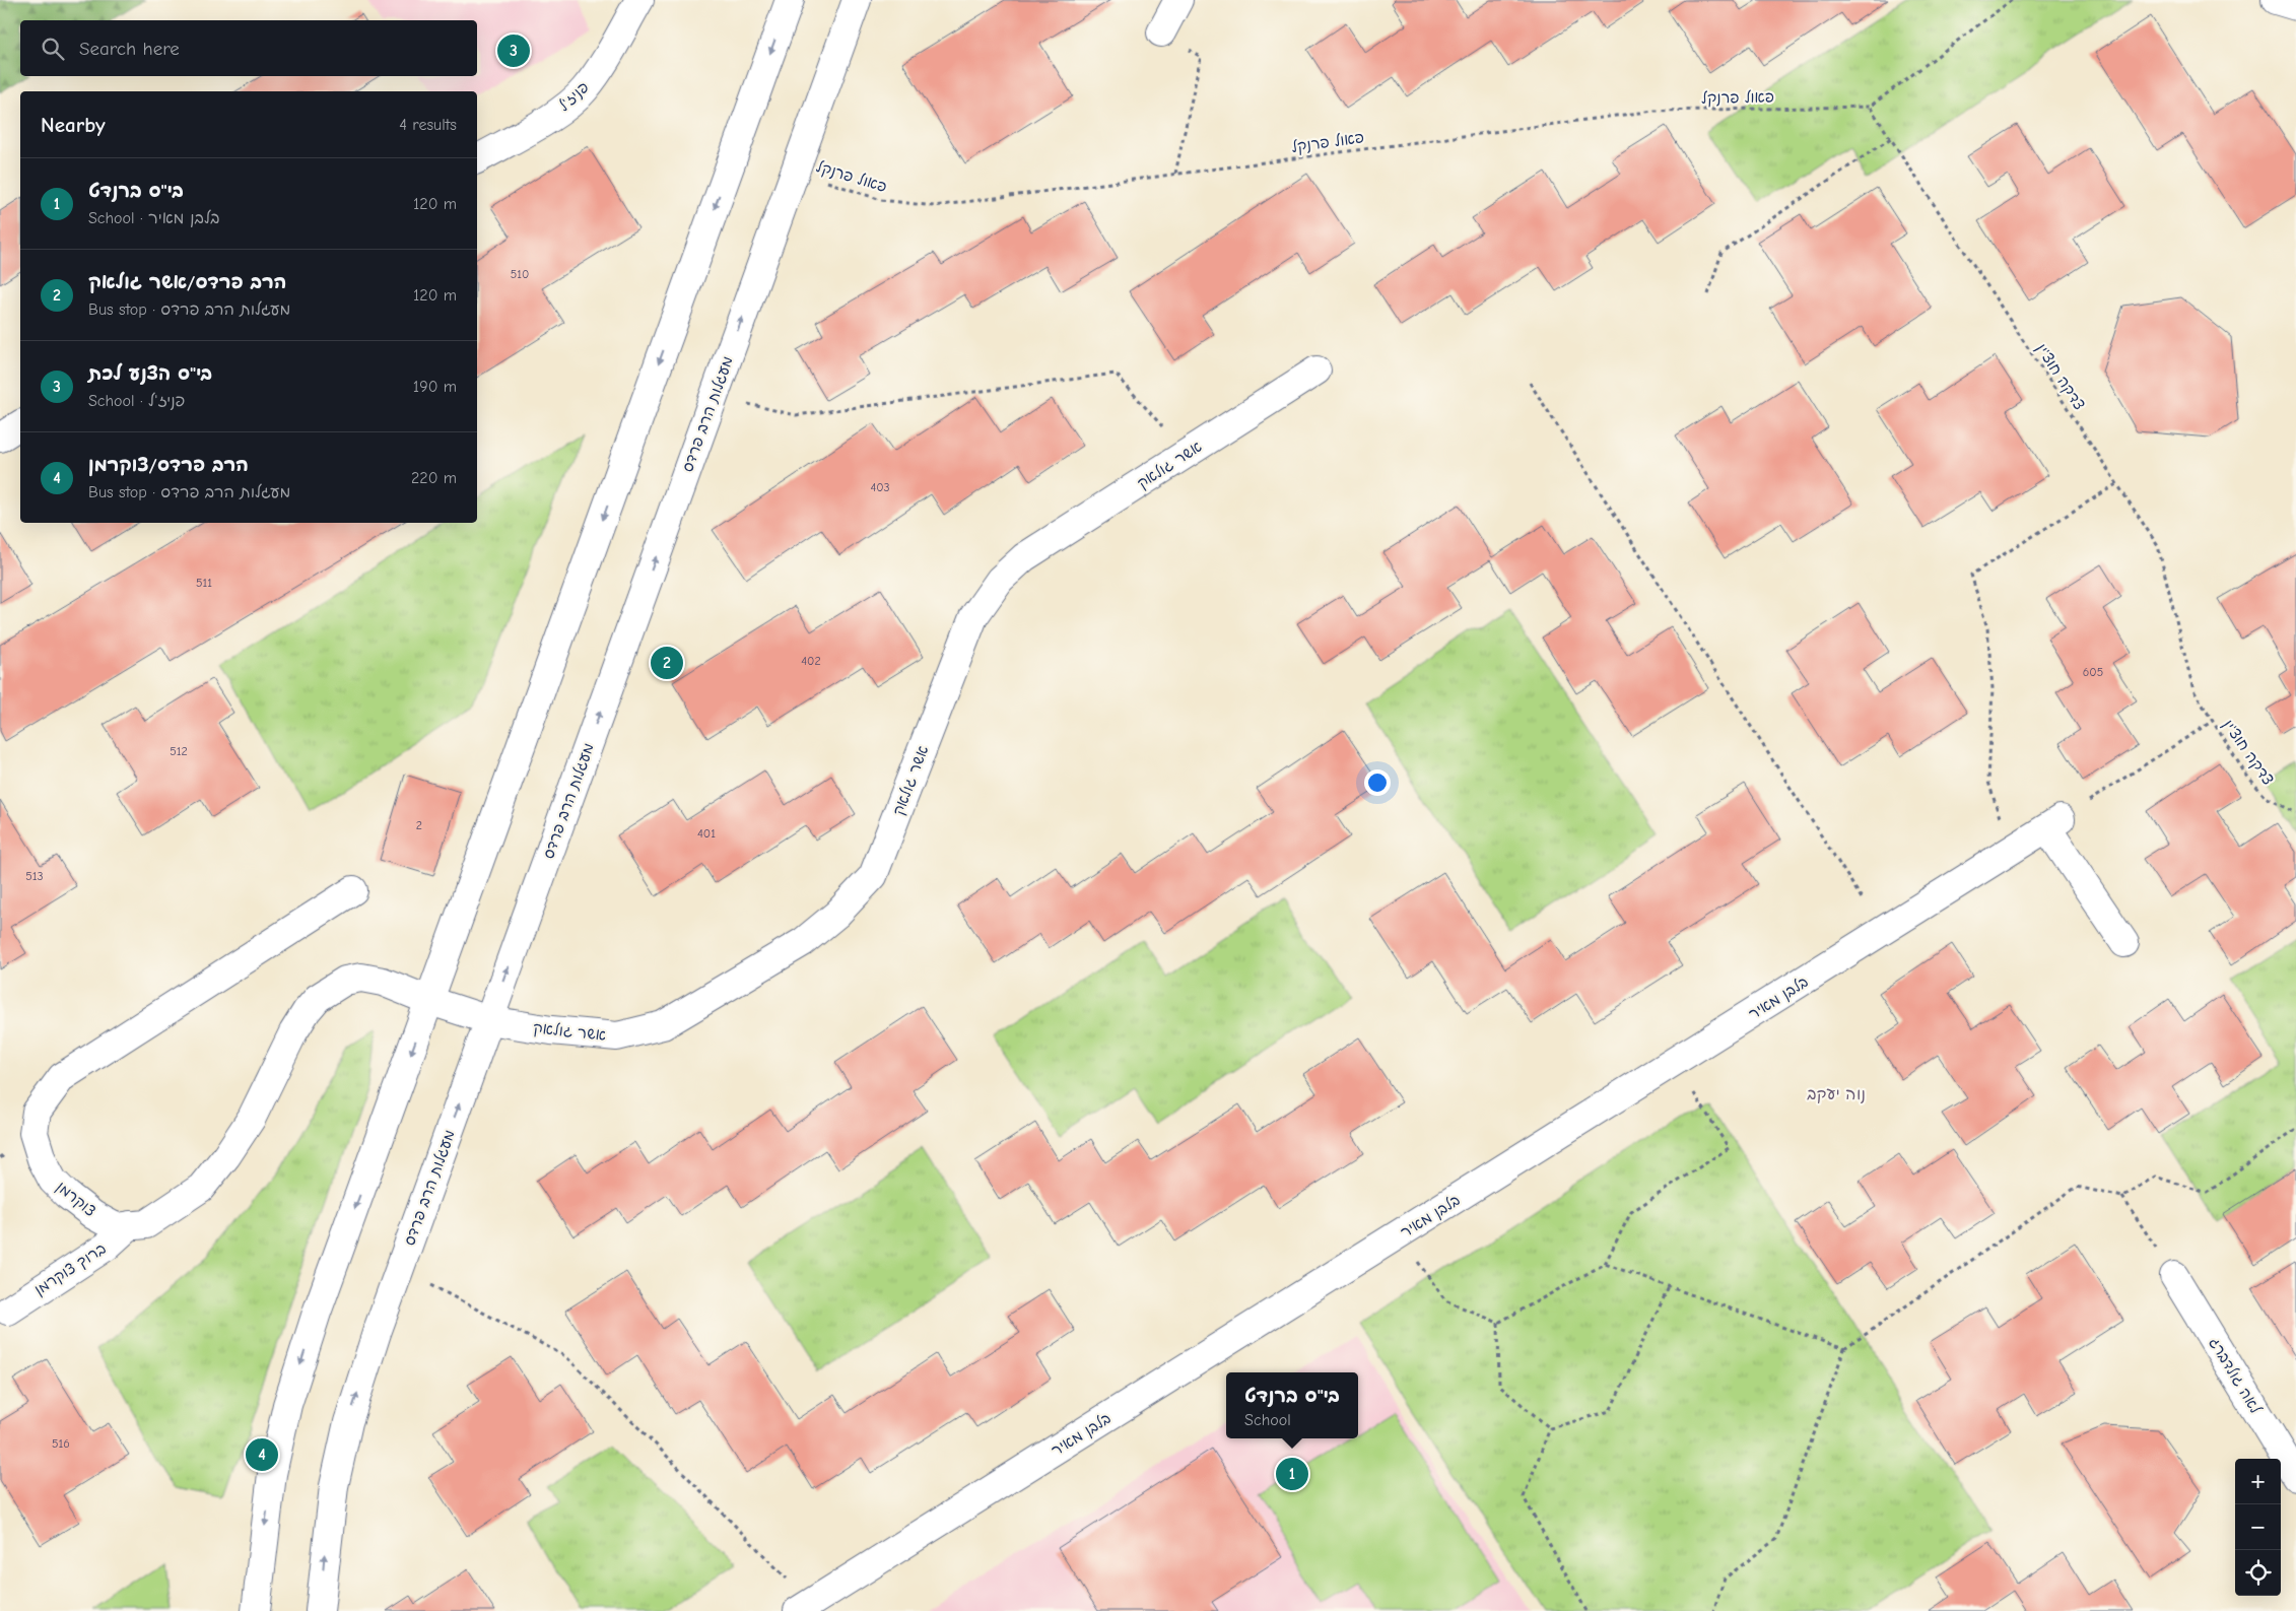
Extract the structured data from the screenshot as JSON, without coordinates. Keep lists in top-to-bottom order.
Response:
{
  "streets": {
    "street": [
      "פניז'ל",
      "מעגלות הרב פרדס",
      "אשר גולאק",
      "בלבן מאיר",
      "צוקרמן",
      "ברוך צוקרמן",
      "לאה גולדברג"
    ],
    "path": ["פאול פרנקל", "צדקה חוצ'ין"]
  },
  "crossings": [
    ["פאול פרנקל", "צדקה חוצ'ין"],
    ["פאול פרנקל", "מעגלות הרב פרדס"],
    ["מעגלות הרב פרדס", "אשר גולאק"],
    ["אשר גולאק", "צוקרמן"],
    ["צוקרמן", "ברוך צוקרמן"]
  ],
  "districts": ["נוה יעקב"],
  "house_numbers": [
    "510",
    "403",
    "511",
    "402",
    "605",
    "512",
    "2",
    "401",
    "513",
    "516"
  ],
  "page": {
    "search": "Search here",
    "pins": [
      "3",
      "2",
      "4",
      "1"
    ],
    "heading": ["Nearby", "4 results"],
    "list": [
      {
        "mark": "1",
        "name": "בי\"ס ברנדט",
        "note": "School · בלבן מאיר",
        "value": "120 m"
      },
      {
        "mark": "2",
        "name": "הרב פרדס/אשר גולאק",
        "note": "Bus stop · מעגלות הרב פרדס",
        "value": "120 m"
      },
      {
        "mark": "3",
        "name": "בי\"ס הצנע לכת",
        "note": "School · פניז'ל",
        "value": "190 m"
      },
      {
        "mark": "4",
        "name": "הרב פרדס/צוקרמן",
        "note": "Bus stop · מעגלות הרב פרדס",
        "value": "220 m"
      }
    ],
    "popup": ["בי\"ס ברנדט", "School"],
    "map_buttons": ["+", "−"]
  }
}
